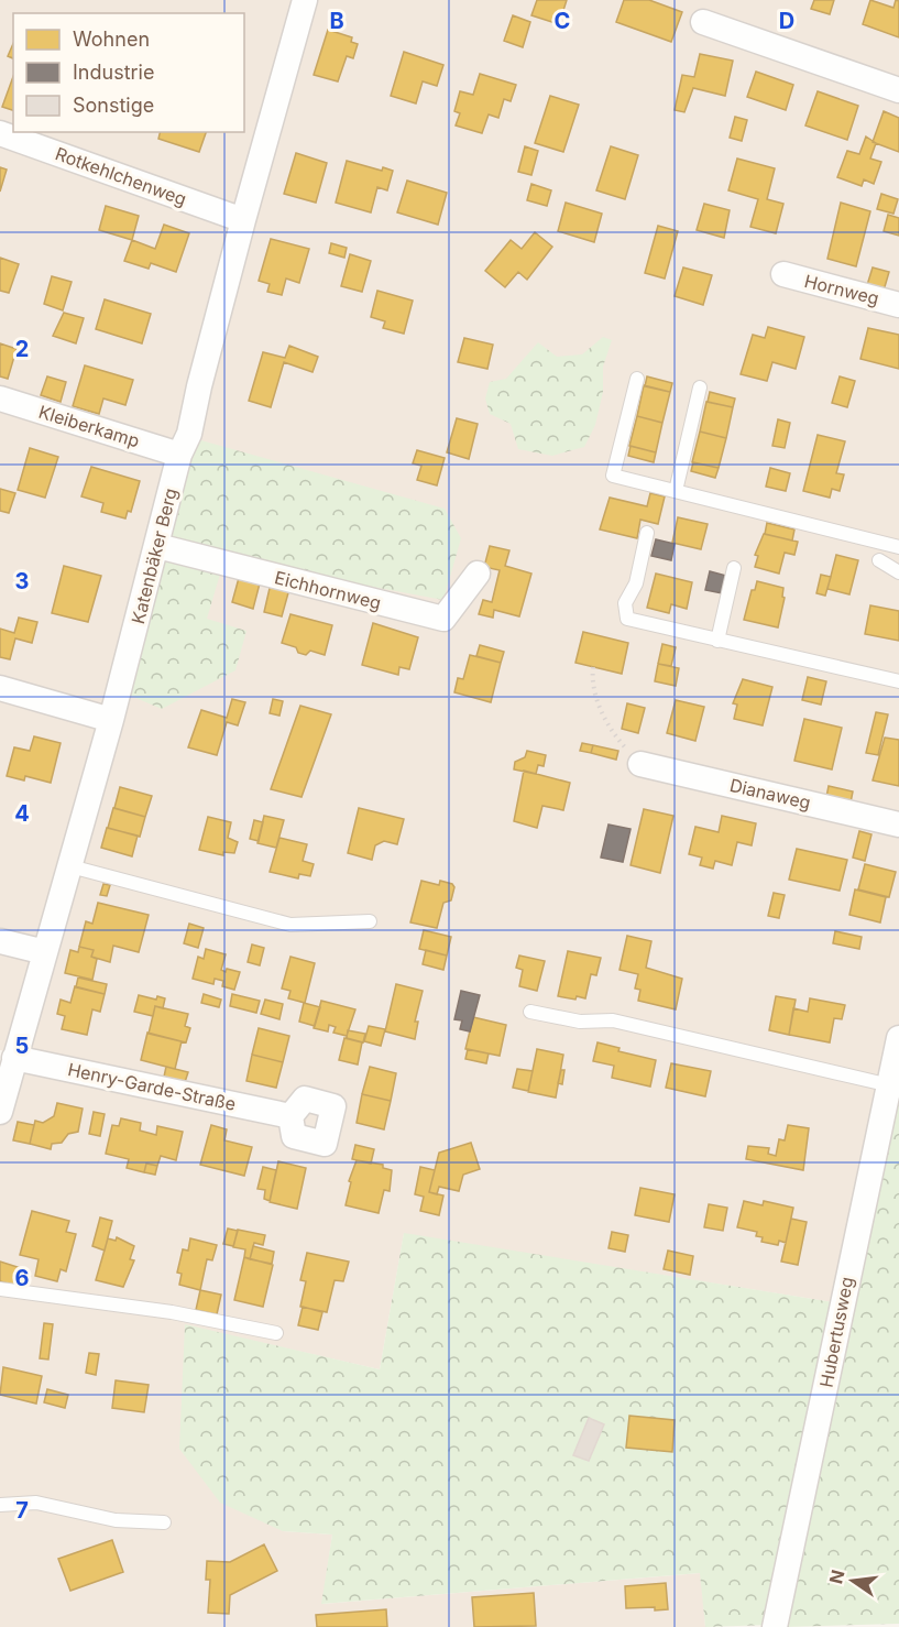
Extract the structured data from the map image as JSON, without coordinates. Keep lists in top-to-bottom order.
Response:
{
  "streets": {
    "street": [
      "Rotkehlchenweg",
      "Hornweg",
      "Kleiberkamp",
      "Katenbäker Berg",
      "Eichhornweg",
      "Dianaweg",
      "Henry-Garde-Straße",
      "Hubertusweg"
    ]
  },
  "crossings": [
    ["Rotkehlchenweg", "Katenbäker Berg"],
    ["Kleiberkamp", "Katenbäker Berg"],
    ["Katenbäker Berg", "Eichhornweg"],
    ["Katenbäker Berg", "Henry-Garde-Straße"]
  ],
  "legend": ["Wohnen", "Industrie", "Sonstige"],
  "north": "left",
  "grid": {
    "columns": ["B", "C", "D"],
    "rows": [
      "2",
      "3",
      "4",
      "5",
      "6",
      "7"
    ]
  }
}
